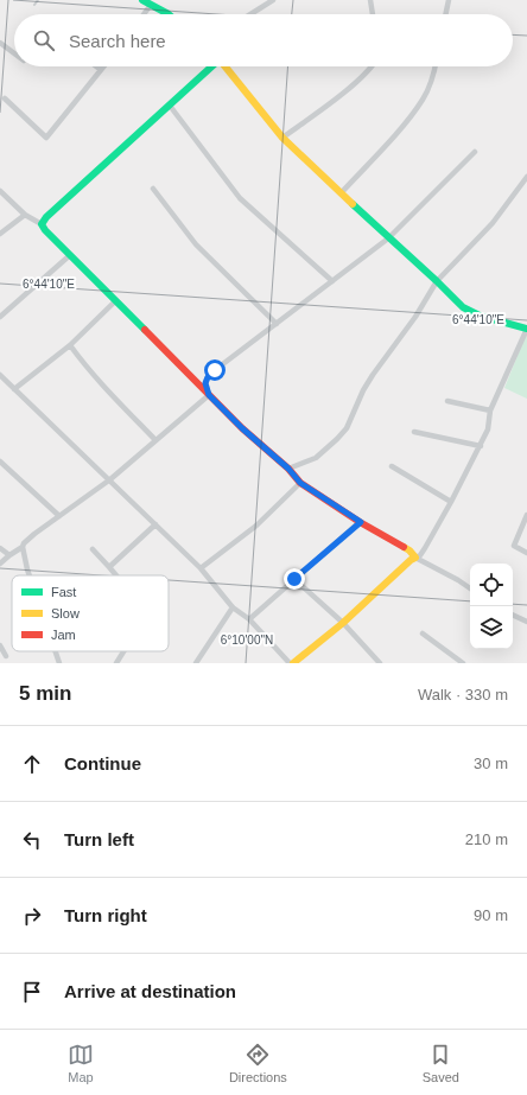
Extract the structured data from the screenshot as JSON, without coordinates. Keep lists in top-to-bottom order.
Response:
{
  "legend": ["Fast", "Slow", "Jam"],
  "page": {
    "search": "Search here",
    "heading": ["5 min", "Walk · 330 m"],
    "list": [
      ["Continue", "30 m"],
      ["Turn left", "210 m"],
      ["Turn right", "90 m"],
      "Arrive at destination"
    ],
    "nav": ["Map", "Directions", "Saved"]
  },
  "coordinates": ["6°44'10\"E", "6°10'00\"N"]
}
